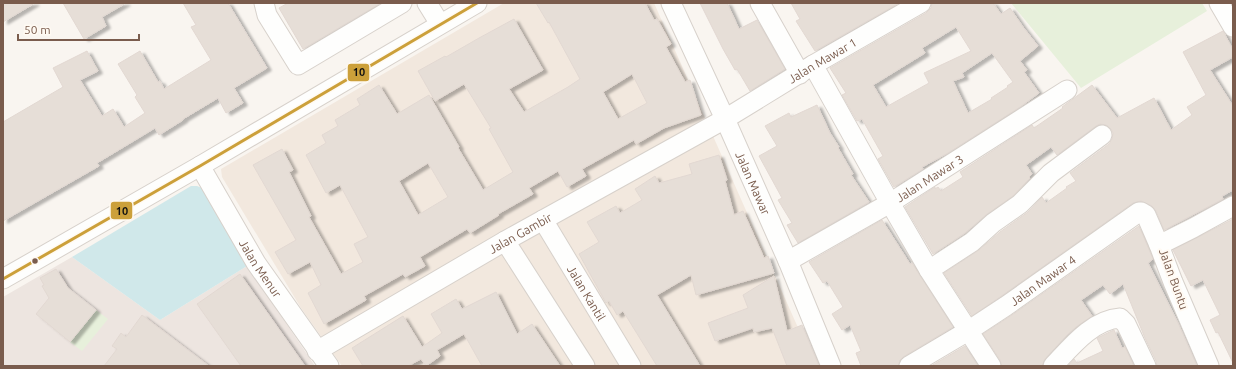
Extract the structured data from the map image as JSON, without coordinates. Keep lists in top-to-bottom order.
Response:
{
  "streets": {
    "street": [
      "Jalan Mawar 1",
      "Jalan Mawar 3",
      "Jalan Mawar",
      "Jalan Gambir",
      "Jalan Menur",
      "Jalan Buntu",
      "Jalan Mawar 4",
      "Jalan Kantil"
    ]
  },
  "crossings": [
    ["Jalan Mawar 1", "Jalan Mawar"],
    ["Jalan Mawar 1", "Jalan Gambir"],
    ["Jalan Mawar 3", "Jalan Mawar"],
    ["Jalan Mawar", "Jalan Gambir"],
    ["Jalan Gambir", "Jalan Menur"],
    ["Jalan Gambir", "Jalan Kantil"],
    ["Jalan Buntu", "Jalan Mawar 4"]
  ],
  "lines": ["transit line 10"],
  "scale_bar": "50 m"
}
